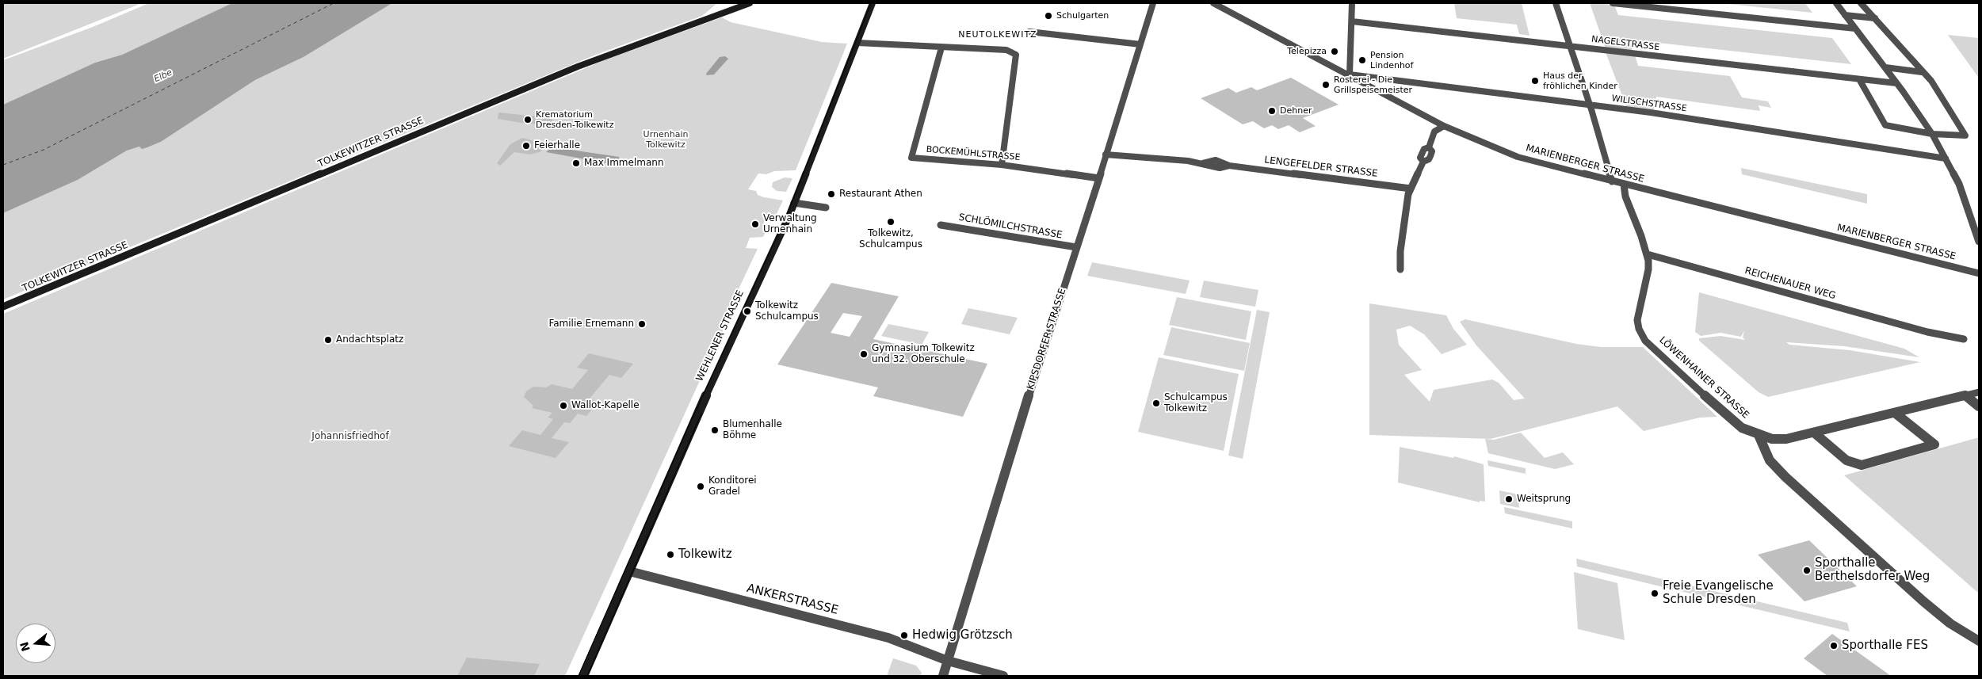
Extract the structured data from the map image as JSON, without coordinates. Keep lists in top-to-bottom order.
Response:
{
  "streets": {
    "main road": ["TOLKEWITZER STRASSE", "WEHLENER STRASSE"],
    "street": [
      "NAGELSTRASSE",
      "WILISCHSTRASSE",
      "BOCKEMÜHLSTRASSE",
      "MARIENBERGER STRASSE",
      "LENGEFELDER STRASSE",
      "SCHLÖMILCHSTRASSE",
      "REICHENAUER WEG",
      "KIPSDORFER STRASSE",
      "LÖWENHAINER STRASSE",
      "ANKERSTRASSE"
    ]
  },
  "crossings": [
    ["WILISCHSTRASSE", "MARIENBERGER STRASSE"],
    ["BOCKEMÜHLSTRASSE", "KIPSDORFER STRASSE"],
    ["MARIENBERGER STRASSE", "LÖWENHAINER STRASSE"],
    ["LENGEFELDER STRASSE", "KIPSDORFER STRASSE"],
    ["SCHLÖMILCHSTRASSE", "KIPSDORFER STRASSE"],
    ["REICHENAUER WEG", "LÖWENHAINER STRASSE"],
    ["WEHLENER STRASSE", "ANKERSTRASSE"],
    ["KIPSDORFER STRASSE", "ANKERSTRASSE"]
  ],
  "districts": ["NEUTOLKEWITZ"],
  "water": ["Elbe"],
  "parks": ["Urnenhain Tolkewitz", "Johannisfriedhof"],
  "places": [
    "Schulgarten",
    "Telepizza",
    "Pension Lindenhof",
    "Haus der fröhlichen Kinder",
    "Rosterei - Die Grillspeisemeister",
    "Dehner",
    "Krematorium Dresden-Tolkewitz",
    "Feierhalle",
    "Max Immelmann",
    "Restaurant Athen",
    "Tolkewitz, Schulcampus",
    "Verwaltung Urnenhain",
    "Tolkewitz Schulcampus",
    "Familie Ernemann",
    "Andachtsplatz",
    "Gymnasium Tolkewitz und 32. Oberschule",
    "Schulcampus Tolkewitz",
    "Wallot-Kapelle",
    "Blumenhalle Böhme",
    "Konditorei Gradel",
    "Weitsprung",
    "Tolkewitz",
    "Sporthalle Berthelsdorfer Weg",
    "Freie Evangelische Schule Dresden",
    "Hedwig Grötzsch",
    "Sporthalle FES"
  ],
  "north": "left"
}
